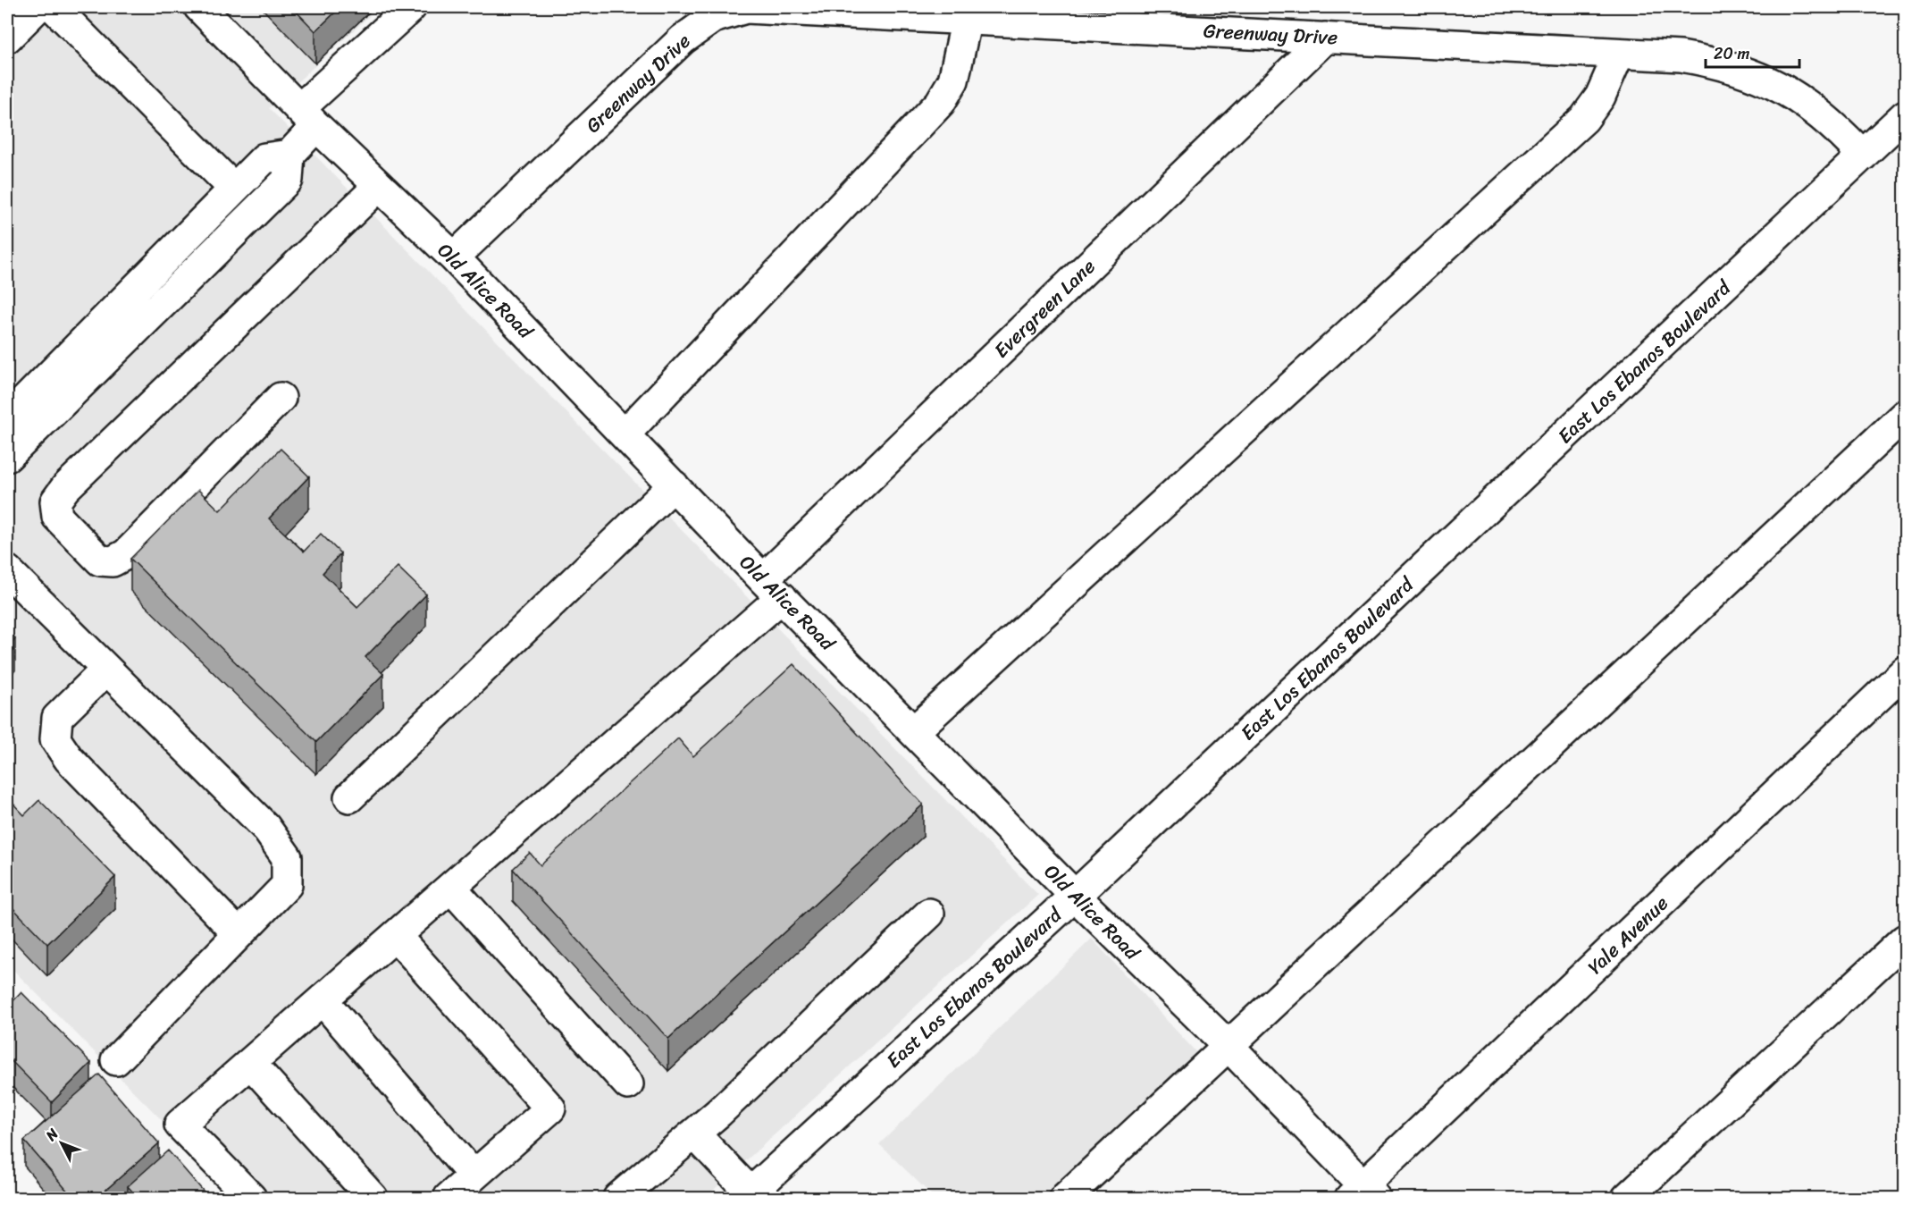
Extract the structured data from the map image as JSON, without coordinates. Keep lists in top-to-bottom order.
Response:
{
  "streets": {
    "street": [
      "Greenway Drive",
      "Old Alice Road",
      "Evergreen Lane",
      "East Los Ebanos Boulevard",
      "Yale Avenue"
    ]
  },
  "crossings": [
    ["Greenway Drive", "Old Alice Road"],
    ["Greenway Drive", "Evergreen Lane"],
    ["Greenway Drive", "East Los Ebanos Boulevard"],
    ["Old Alice Road", "Evergreen Lane"],
    ["Old Alice Road", "East Los Ebanos Boulevard"],
    ["Old Alice Road", "Yale Avenue"]
  ],
  "scale_bar": "20 m",
  "north": "top left"
}
